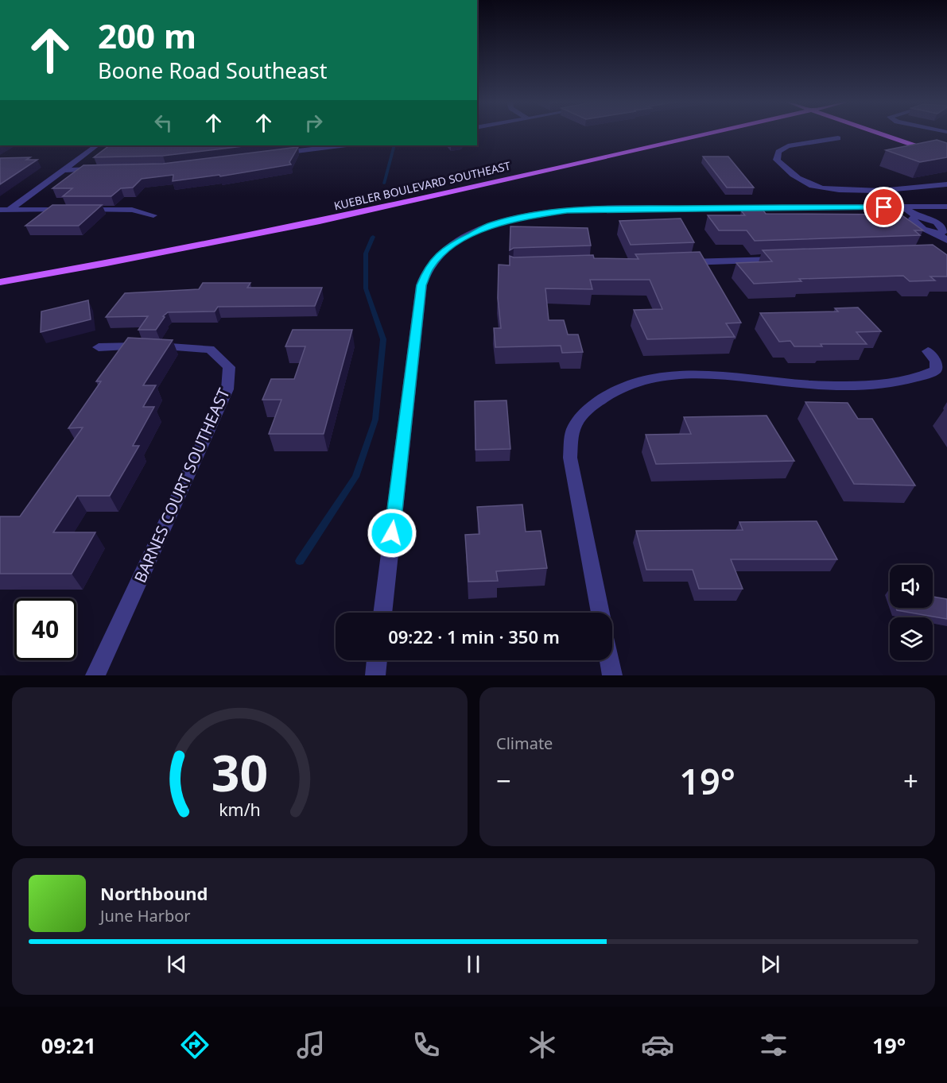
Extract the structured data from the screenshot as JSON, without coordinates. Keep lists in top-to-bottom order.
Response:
{
  "streets": {
    "main road": ["KUEBLER BOULEVARD SOUTHEAST"],
    "street": ["BARNES COURT SOUTHEAST"]
  },
  "page": {
    "turn": ["200 m", "Boone Road Southeast"],
    "limit": "40",
    "trip": "09:22 · 1 min · 350 m",
    "tile": "Climate",
    "heat": ["−", "19°", "+"],
    "song": ["Northbound", "June Harbor"],
    "tabs": ["09:21", "19°"],
    "gauge": ["30", "km/h"]
  }
}
